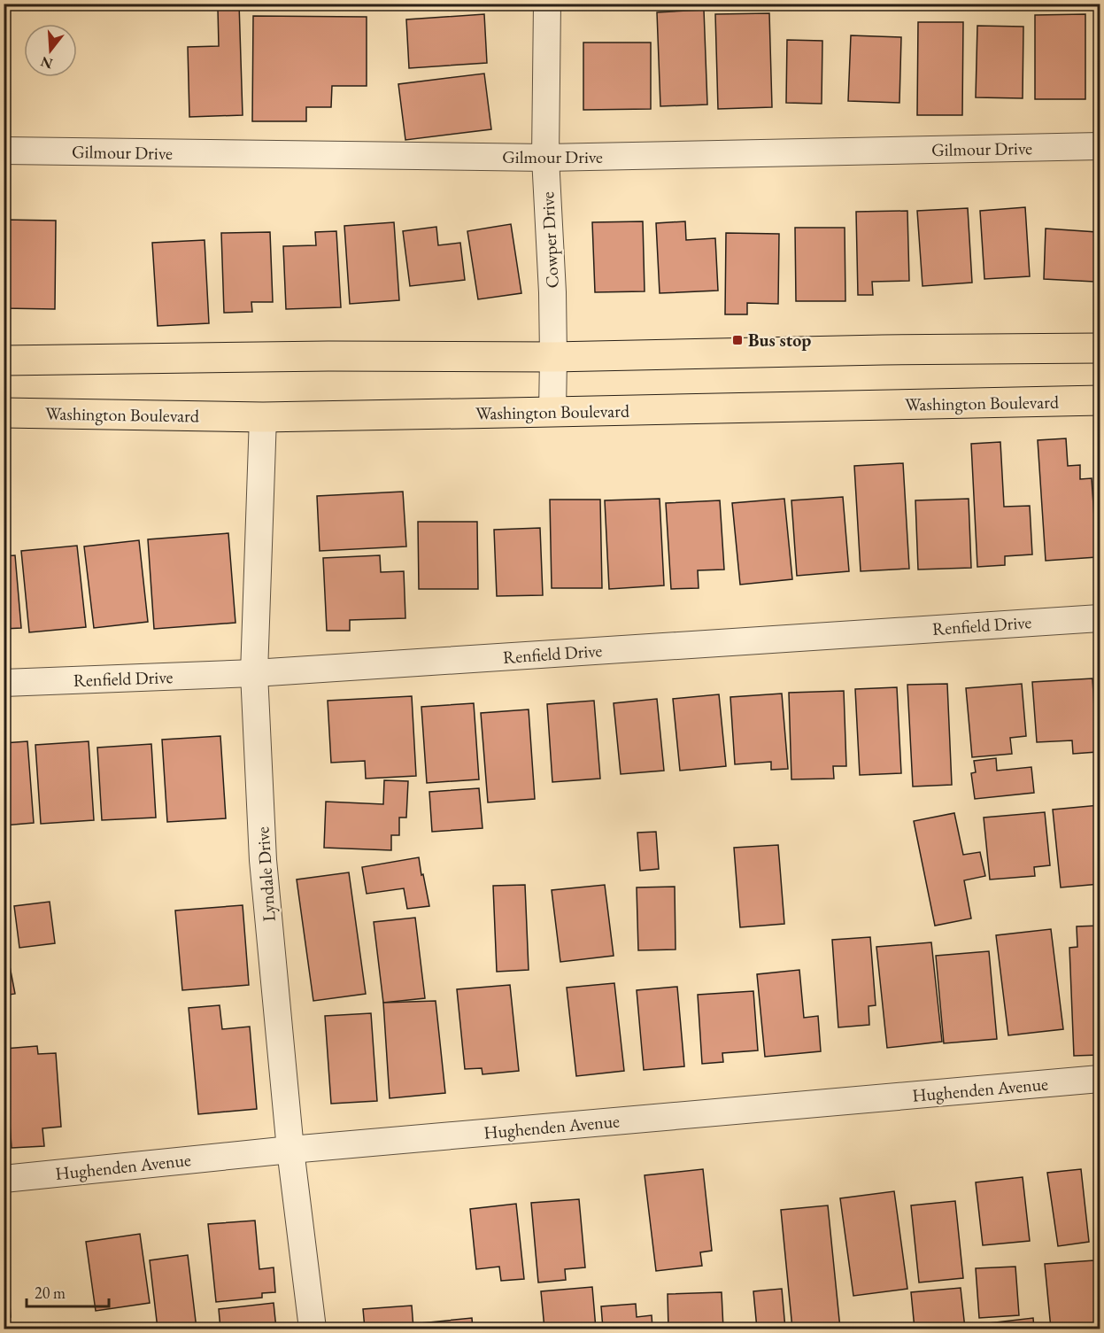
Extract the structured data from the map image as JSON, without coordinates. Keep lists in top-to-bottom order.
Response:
{
  "streets": {
    "highway": ["Washington Boulevard"],
    "street": [
      "Gilmour Drive",
      "Cowper Drive",
      "Renfield Drive",
      "Lyndale Drive",
      "Hughenden Avenue"
    ]
  },
  "crossings": [
    ["Gilmour Drive", "Cowper Drive"],
    ["Cowper Drive", "Washington Boulevard"],
    ["Washington Boulevard", "Lyndale Drive"],
    ["Renfield Drive", "Lyndale Drive"],
    ["Lyndale Drive", "Hughenden Avenue"]
  ],
  "places": {
    "transit": ["Bus stop"]
  },
  "scale_bar": "20 m",
  "north": "bottom"
}
